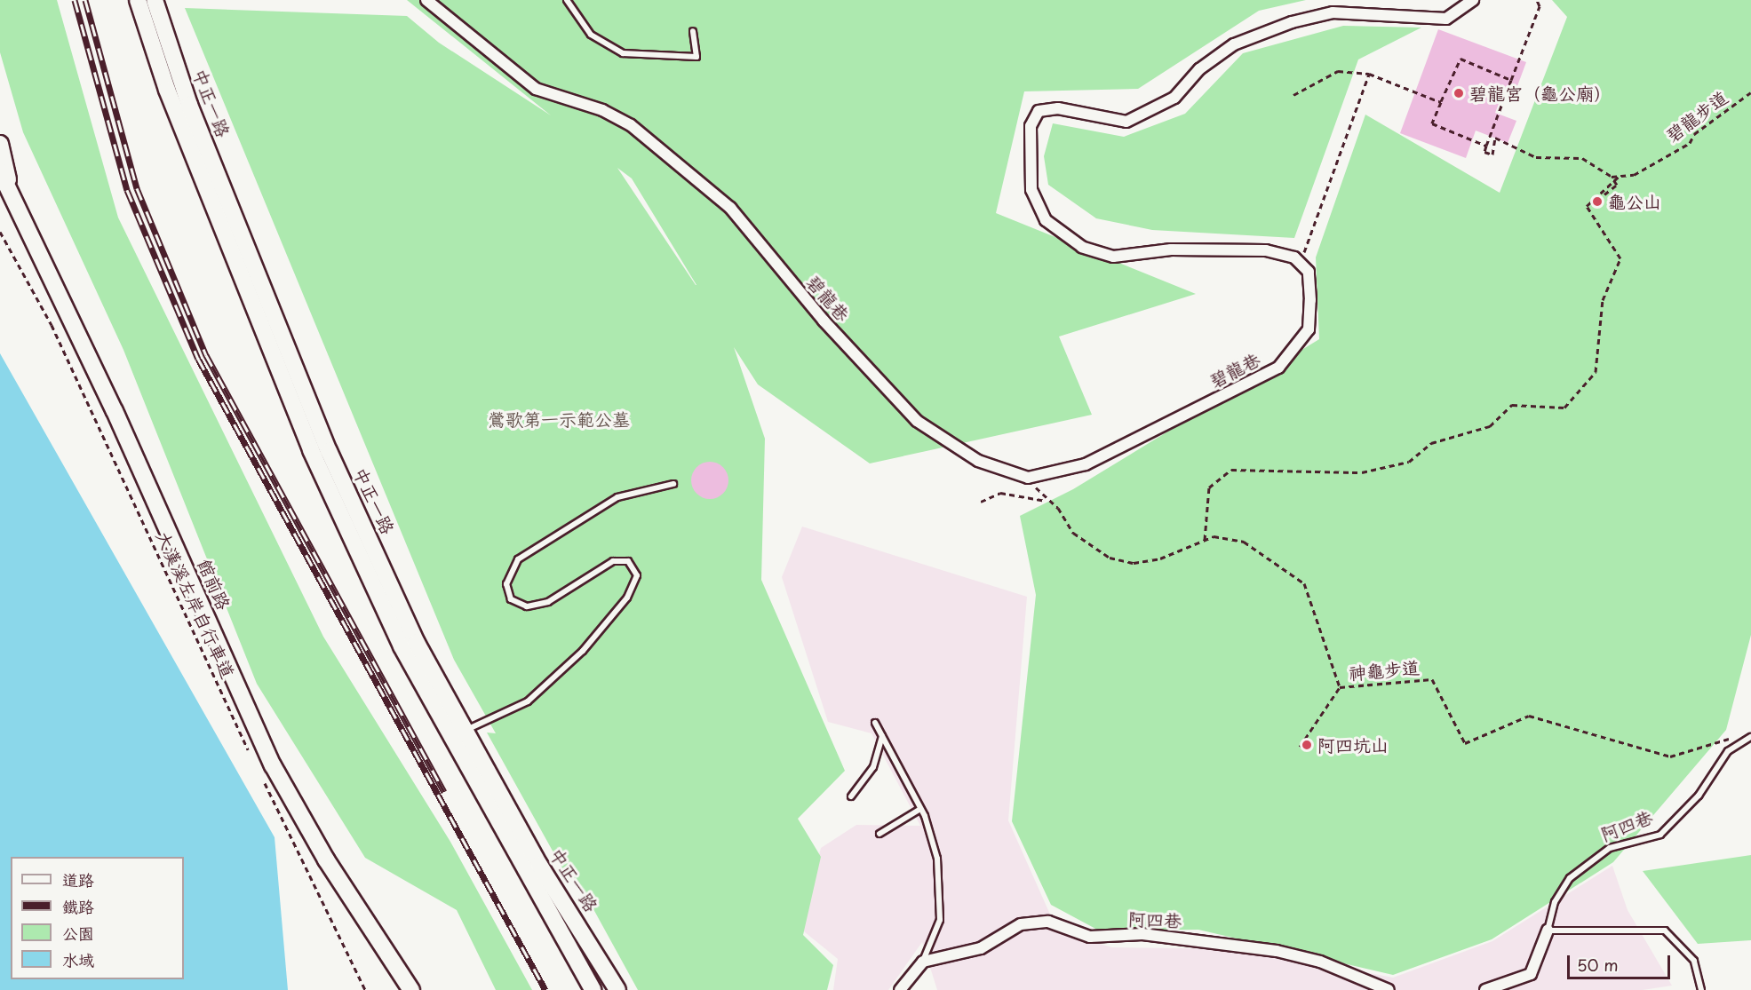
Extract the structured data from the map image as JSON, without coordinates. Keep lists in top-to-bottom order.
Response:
{
  "streets": {
    "main road": ["中正一路", "館前路"],
    "street": ["碧龍巷", "阿四巷"],
    "path": ["碧龍步道", "大漢溪左岸自行車道", "神龜步道"]
  },
  "crossings": [
    ["碧龍巷", "神龜步道"]
  ],
  "parks": ["鶯歌第一示範公墓"],
  "places": ["碧龍宮（龜公廟）", "龜公山", "阿四坑山"],
  "legend": [
    "道路",
    "鐵路",
    "公園",
    "水域"
  ],
  "scale_bar": "50 m"
}
